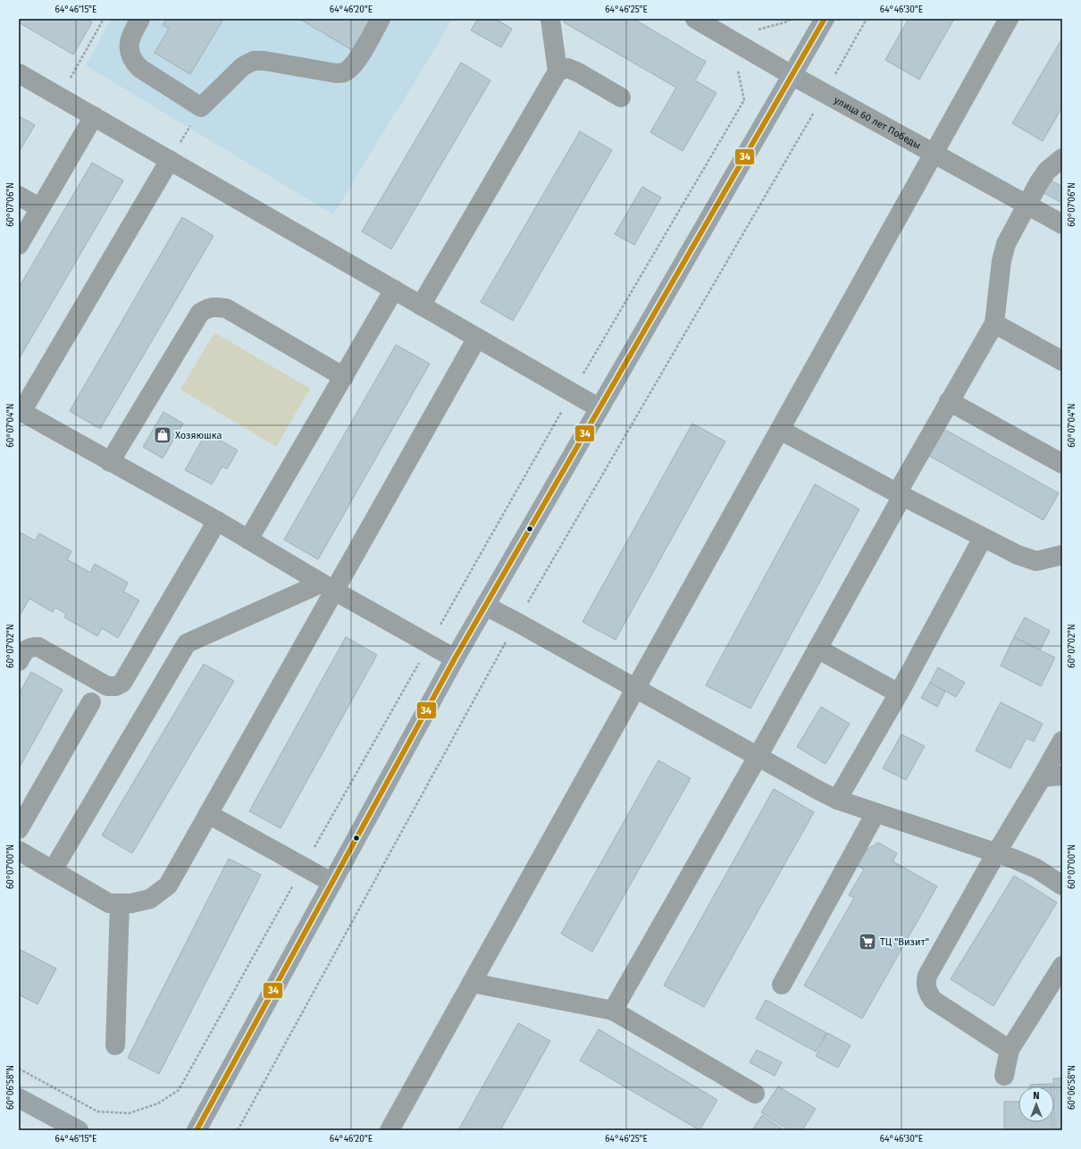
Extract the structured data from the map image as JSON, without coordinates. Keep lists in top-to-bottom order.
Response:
{
  "streets": {
    "street": ["улица 60 лет Победы"]
  },
  "places": {
    "shop": ["Хозяюшка"],
    "supermarket": ["ТЦ \"Визит\""]
  },
  "lines": ["transit line 34"],
  "north": "top",
  "coordinates": [
    "64°46'15\"E",
    "64°46'20\"E",
    "64°46'25\"E",
    "64°46'30\"E",
    "60°07'06\"N",
    "60°07'04\"N",
    "60°07'02\"N",
    "60°07'00\"N",
    "60°06'58\"N"
  ]
}
